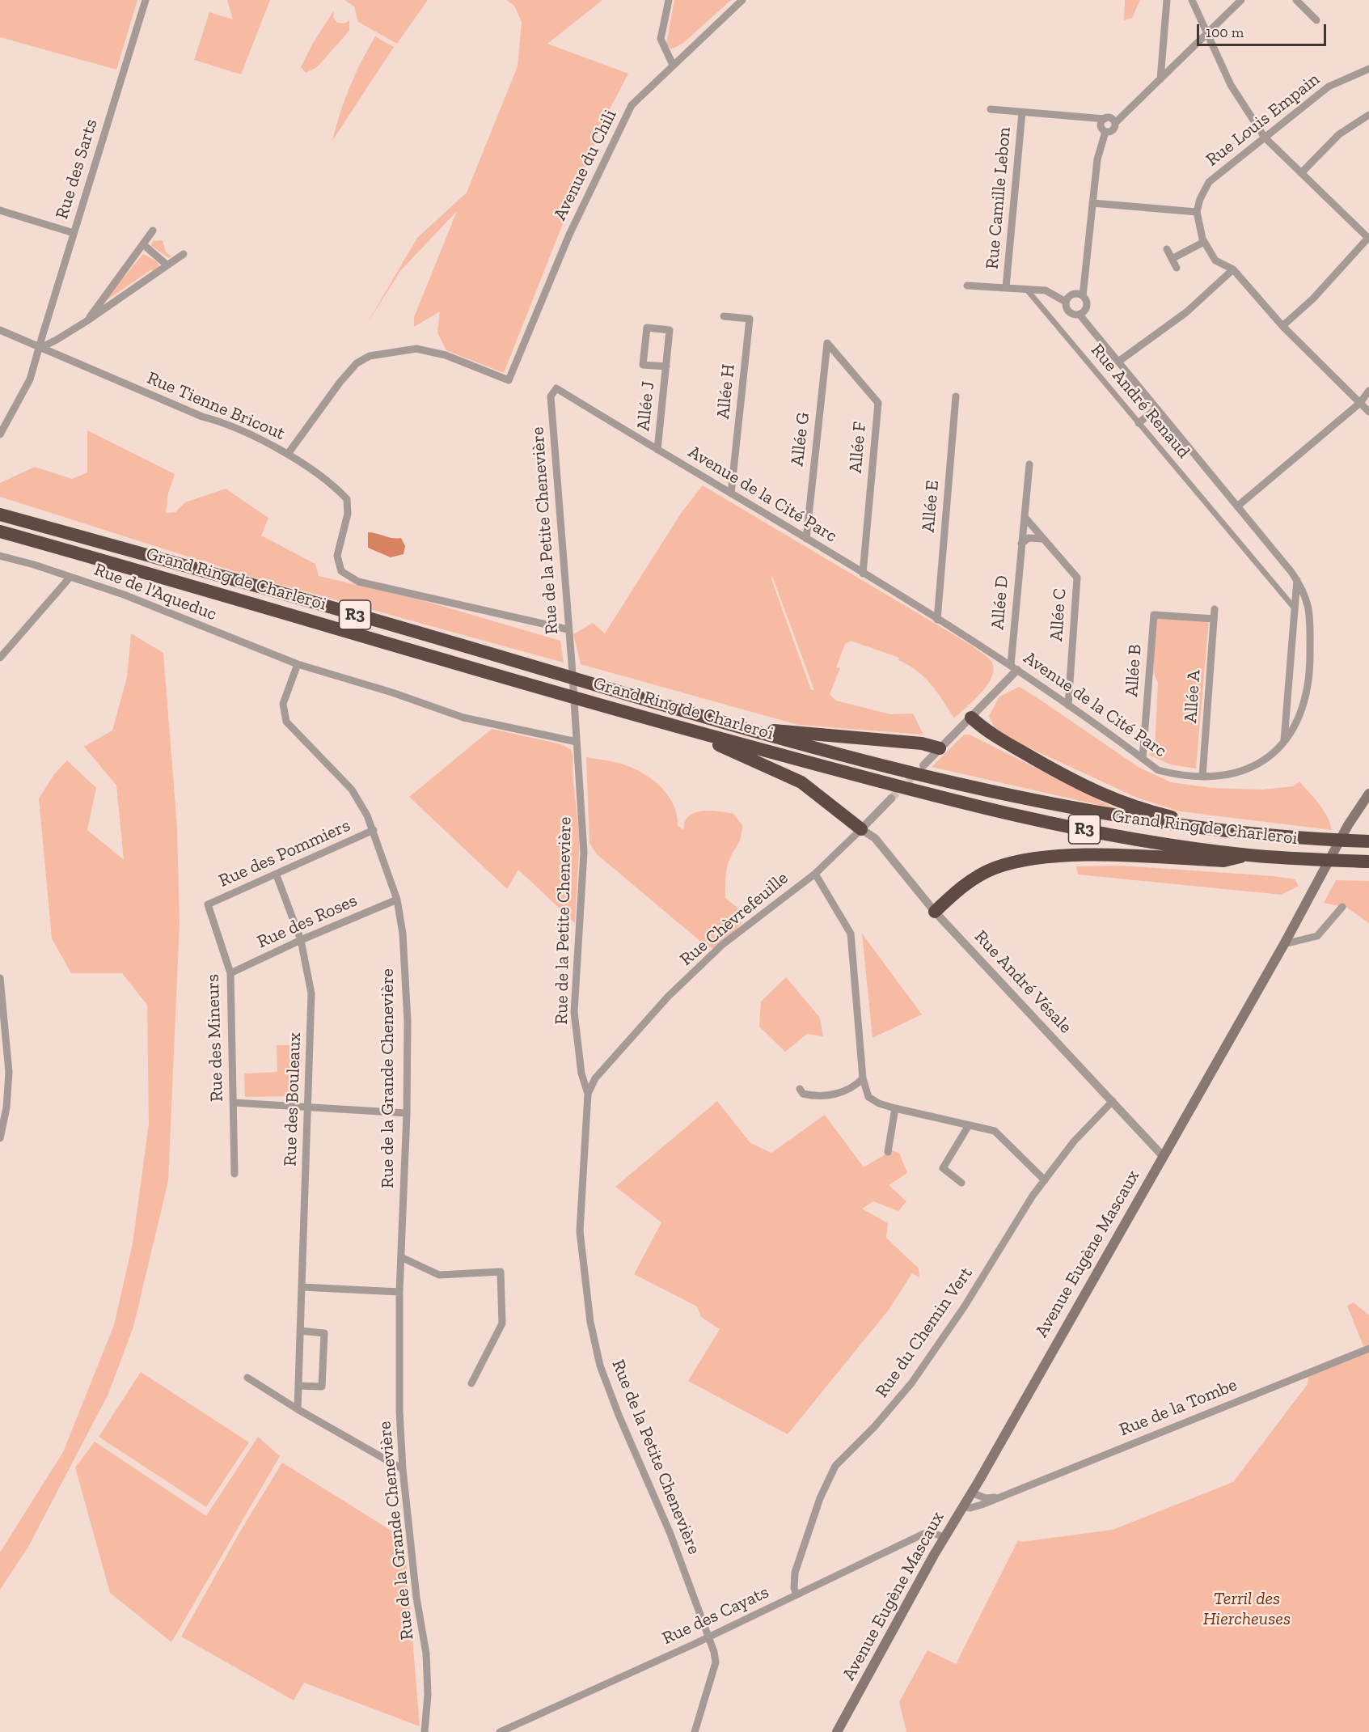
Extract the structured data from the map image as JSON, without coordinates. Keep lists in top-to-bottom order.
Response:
{
  "streets": {
    "highway": ["Grand Ring de Charleroi", "R3"],
    "main road": ["Avenue Eugène Mascaux"],
    "street": [
      "Rue Louis Empain",
      "Avenue du Chili",
      "Rue des Sarts",
      "Rue Camille Lebon",
      "Allée H",
      "Rue André Renaud",
      "Rue Tienne Bricout",
      "Allée J",
      "Allée G",
      "Allée F",
      "Avenue de la Cité Parc",
      "Allée E",
      "Rue de la Petite Chenevière",
      "Rue de l'Aqueduc",
      "Allée D",
      "Allée C",
      "Allée B",
      "Allée A",
      "Rue des Pommiers",
      "Rue Chèvrefeuille",
      "Rue des Roses",
      "Rue André Vésale",
      "Rue des Mineurs",
      "Rue de la Grande Chenevière",
      "Rue des Bouleaux",
      "Rue du Chemin Vert",
      "Rue de la Tombe",
      "Rue des Cayats"
    ]
  },
  "crossings": [
    ["Avenue du Chili", "Rue Tienne Bricout"],
    ["Rue des Sarts", "Rue Tienne Bricout"],
    ["Rue Camille Lebon", "Rue André Renaud"],
    ["Rue Camille Lebon", "Avenue de la Cité Parc"],
    ["Allée H", "Avenue de la Cité Parc"],
    ["Rue Tienne Bricout", "Rue de la Petite Chenevière"],
    ["Allée J", "Avenue de la Cité Parc"],
    ["Allée G", "Allée F"],
    ["Allée G", "Avenue de la Cité Parc"],
    ["Allée F", "Avenue de la Cité Parc"],
    ["Avenue de la Cité Parc", "Allée E"],
    ["Avenue de la Cité Parc", "Rue de la Petite Chenevière"],
    ["Avenue de la Cité Parc", "Allée D"],
    ["Avenue de la Cité Parc", "Allée C"],
    ["Avenue de la Cité Parc", "Allée B"],
    ["Avenue de la Cité Parc", "Allée A"],
    ["Rue de la Petite Chenevière", "Rue Chèvrefeuille"],
    ["Rue de la Petite Chenevière", "Rue des Cayats"],
    ["Rue de l'Aqueduc", "Rue de la Grande Chenevière"],
    ["Allée D", "Allée C"],
    ["Allée B", "Allée A"],
    ["Rue des Pommiers", "Rue des Mineurs"],
    ["Rue des Pommiers", "Rue de la Grande Chenevière"],
    ["Rue des Pommiers", "Rue des Bouleaux"],
    ["Rue Chèvrefeuille", "Rue André Vésale"],
    ["Rue des Roses", "Rue des Mineurs"],
    ["Rue des Roses", "Rue de la Grande Chenevière"],
    ["Rue des Roses", "Rue des Bouleaux"],
    ["Rue André Vésale", "Avenue Eugène Mascaux"],
    ["Rue André Vésale", "Rue du Chemin Vert"],
    ["Avenue Eugène Mascaux", "Rue de la Tombe"],
    ["Avenue Eugène Mascaux", "Rue des Cayats"],
    ["Rue du Chemin Vert", "Rue des Cayats"]
  ],
  "parks": ["Terril des Hiercheuses"],
  "scale_bar": "100 m"
}
